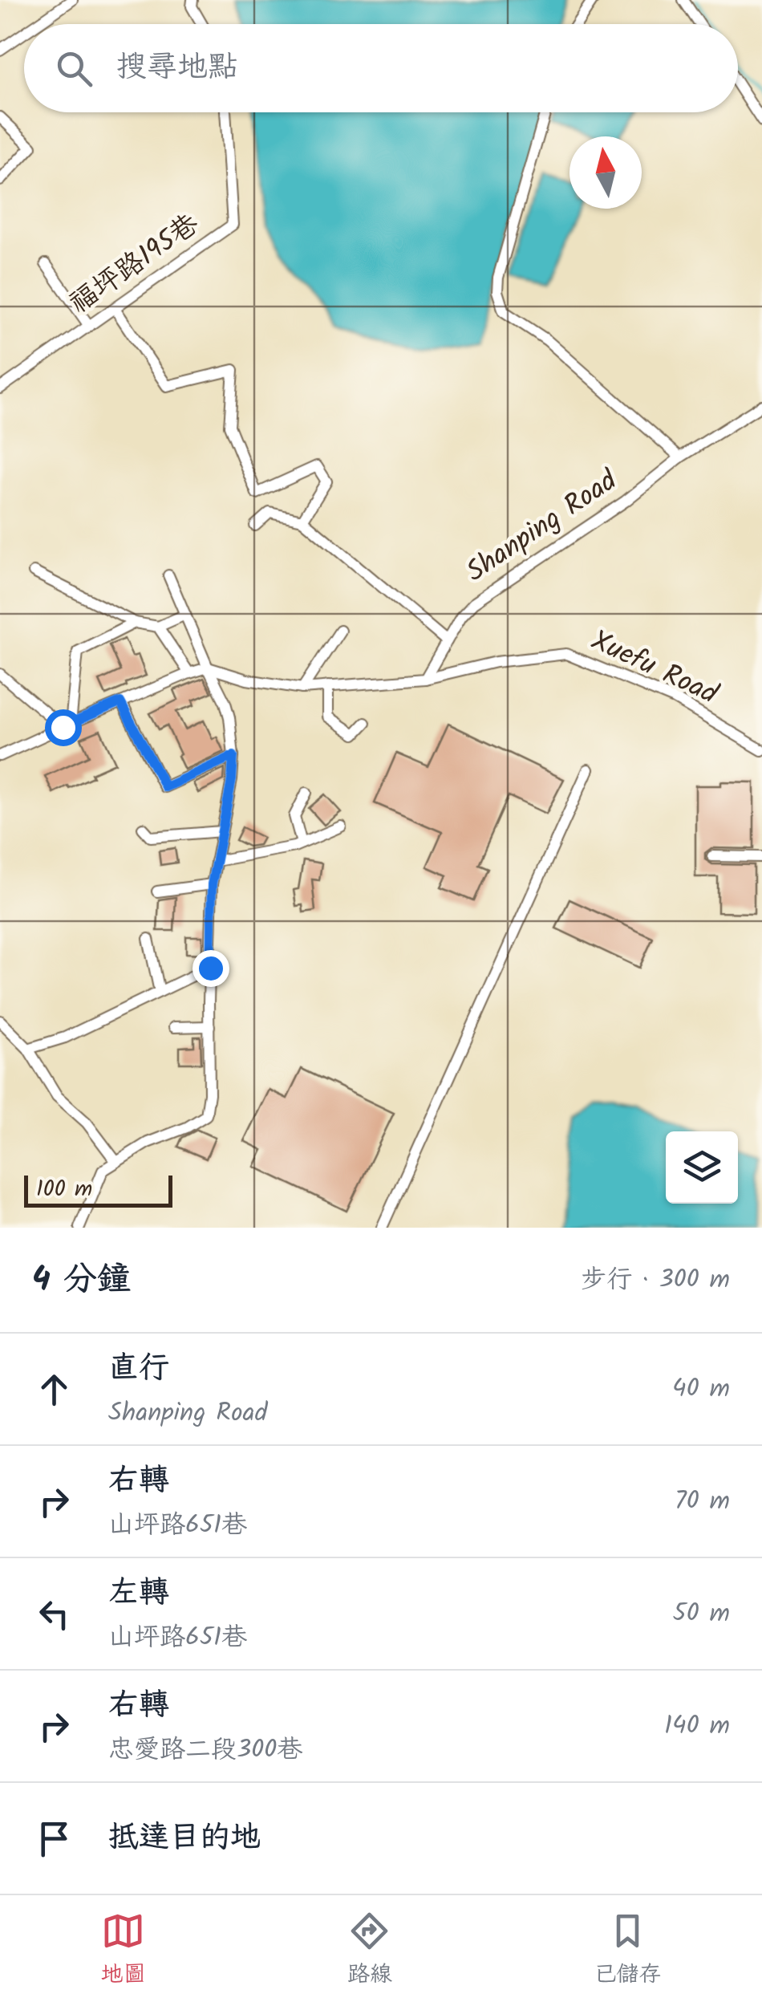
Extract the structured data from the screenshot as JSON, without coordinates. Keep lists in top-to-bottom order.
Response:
{
  "streets": {
    "street": ["福坪路195巷", "Shanping Road", "Xuefu Road"]
  },
  "crossings": [
    ["Shanping Road", "Xuefu Road"]
  ],
  "scale_bar": "100 m",
  "north": "top",
  "page": {
    "search": "搜尋地點",
    "scale": "100 m",
    "heading": ["4 分鐘", "步行 · 300 m"],
    "list": [
      ["直行", "Shanping Road", "40 m"],
      ["右轉", "山坪路651巷", "70 m"],
      ["左轉", "山坪路651巷", "50 m"],
      ["右轉", "忠愛路二段300巷", "140 m"],
      "抵達目的地"
    ],
    "nav": ["地圖", "路線", "已儲存"]
  }
}
